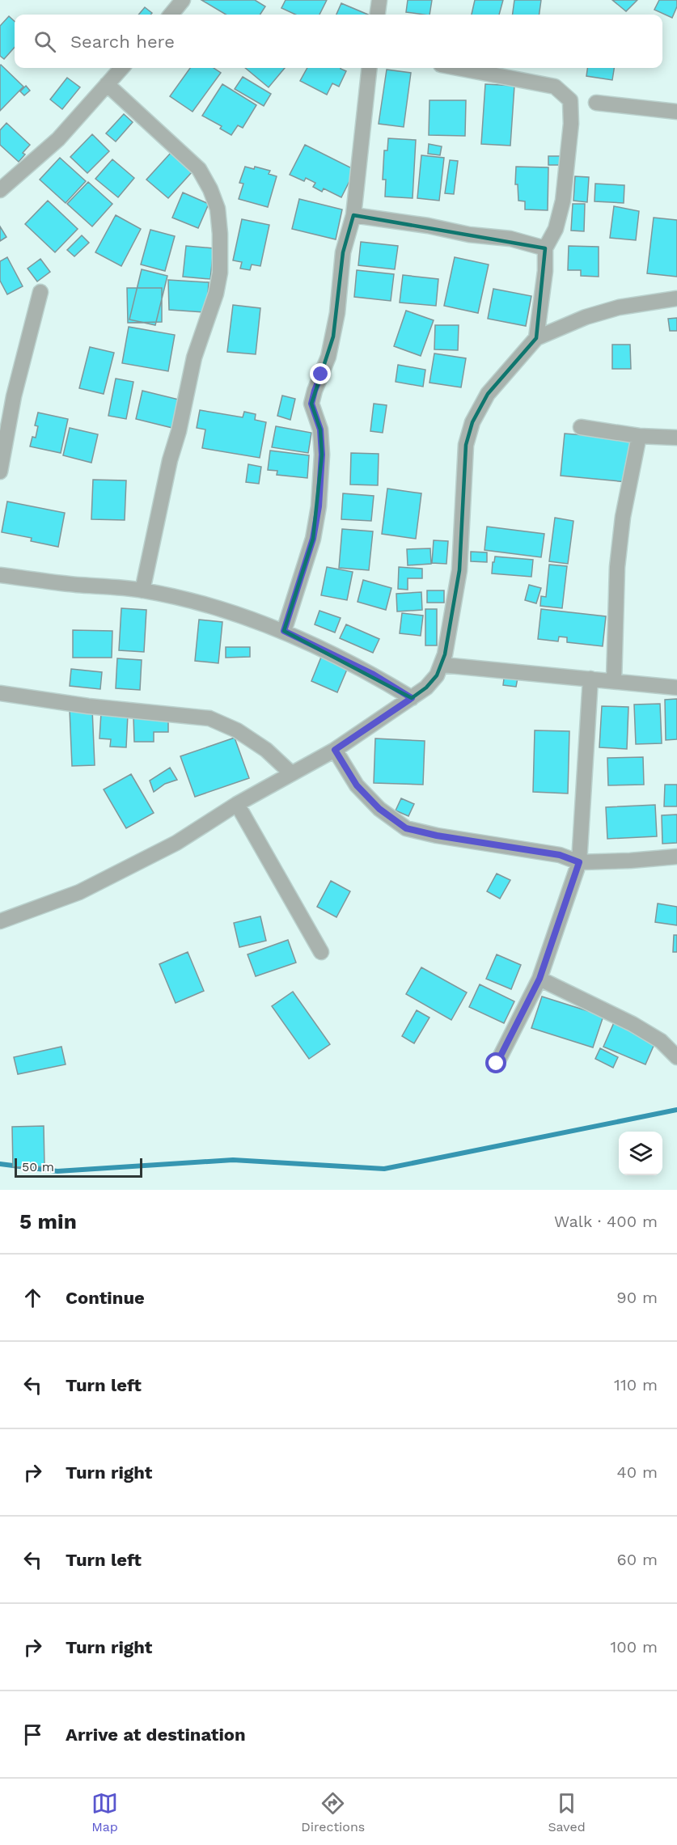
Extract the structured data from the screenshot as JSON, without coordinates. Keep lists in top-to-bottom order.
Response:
{
  "scale_bar": "50 m",
  "page": {
    "search": "Search here",
    "scale": "50 m",
    "heading": ["5 min", "Walk · 400 m"],
    "list": [
      ["Continue", "90 m"],
      ["Turn left", "110 m"],
      ["Turn right", "40 m"],
      ["Turn left", "60 m"],
      ["Turn right", "100 m"],
      "Arrive at destination"
    ],
    "nav": ["Map", "Directions", "Saved"]
  }
}
